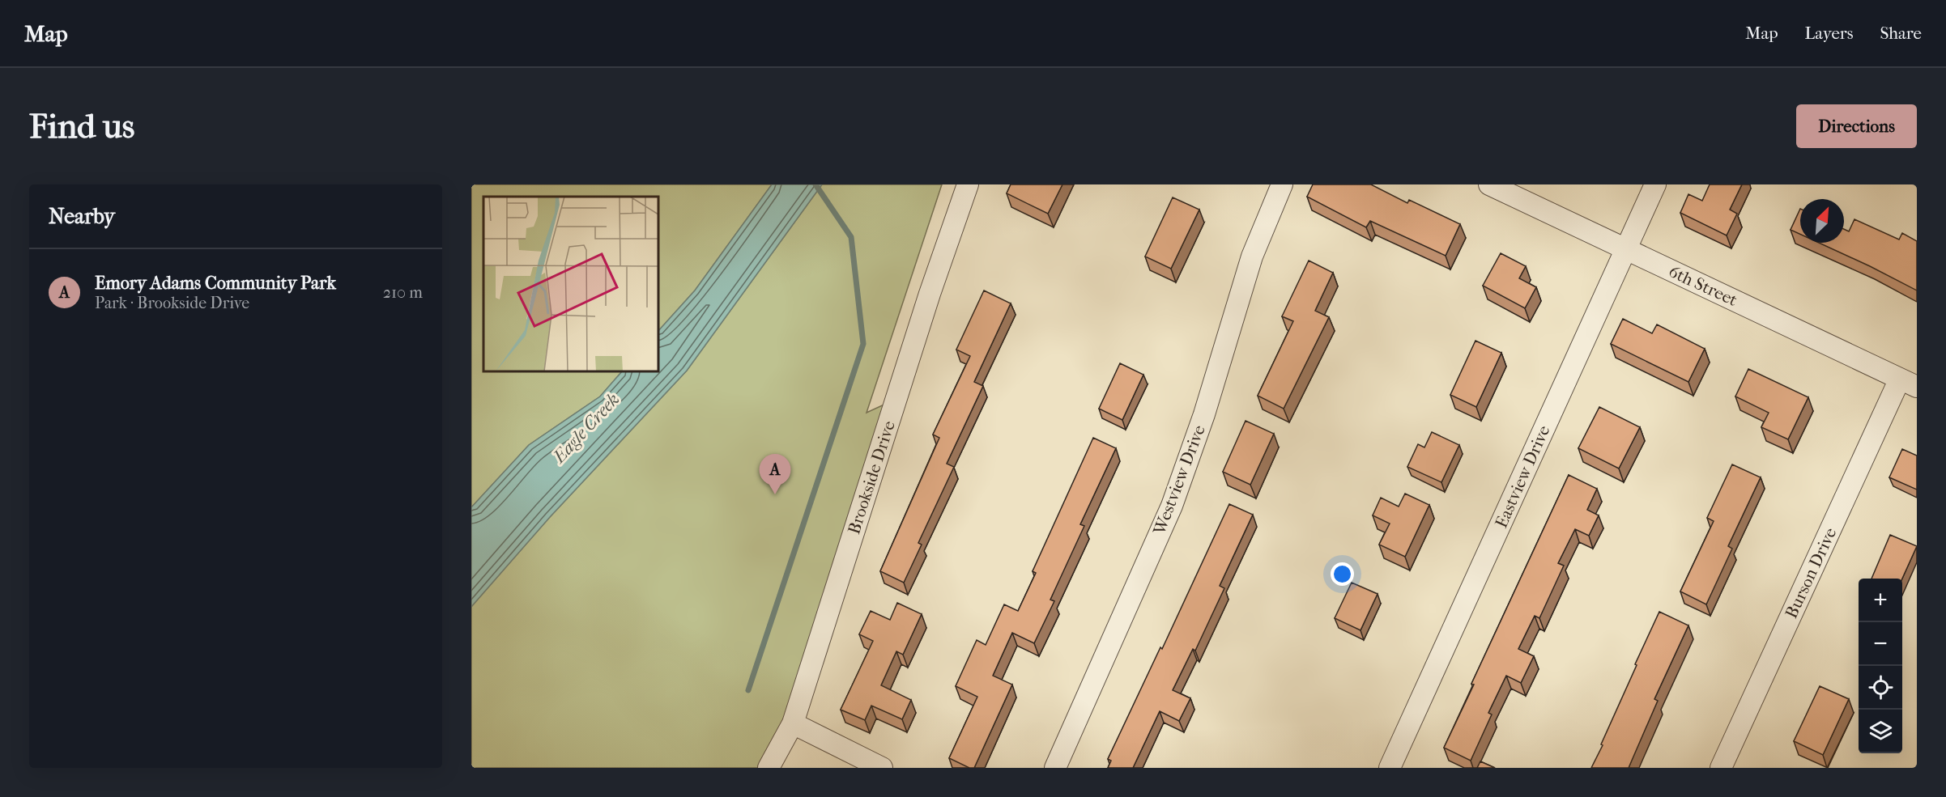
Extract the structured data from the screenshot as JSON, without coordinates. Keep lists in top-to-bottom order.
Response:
{
  "streets": {
    "street": [
      "6th Street",
      "Eastview Drive",
      "Brookside Drive",
      "Westview Drive",
      "Burson Drive"
    ]
  },
  "crossings": [
    ["6th Street", "Eastview Drive"],
    ["6th Street", "Burson Drive"]
  ],
  "water": ["Eagle Creek"],
  "north": "top right",
  "page": {
    "header": "Map",
    "nav": ["Map", "Layers", "Share"],
    "buttons": "Directions",
    "title": "Find us",
    "heading": "Nearby",
    "list": [
      {
        "mark": "A",
        "name": "Emory Adams Community Park",
        "note": "Park · Brookside Drive",
        "value": "210 m"
      }
    ],
    "pins": "A",
    "map_buttons": ["+", "−"]
  }
}
